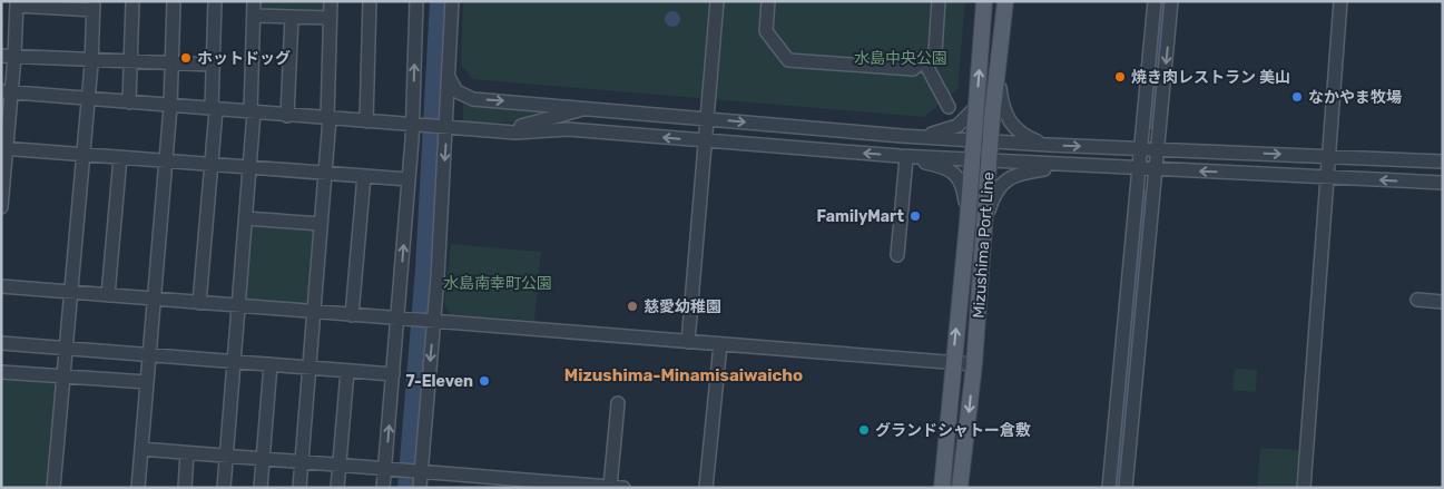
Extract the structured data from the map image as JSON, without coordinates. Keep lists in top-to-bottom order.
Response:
{
  "streets": {
    "main road": ["Mizushima Port Line"]
  },
  "districts": ["Mizushima-Minamisaiwaicho"],
  "parks": ["水島中央公園", "水島南幸町公園"],
  "places": [
    "ホットドッグ",
    "焼き肉レストラン 美山",
    "なかやま牧場",
    "FamilyMart",
    "慈愛幼稚園",
    "7-Eleven",
    "グランドシャトー倉敷"
  ]
}
